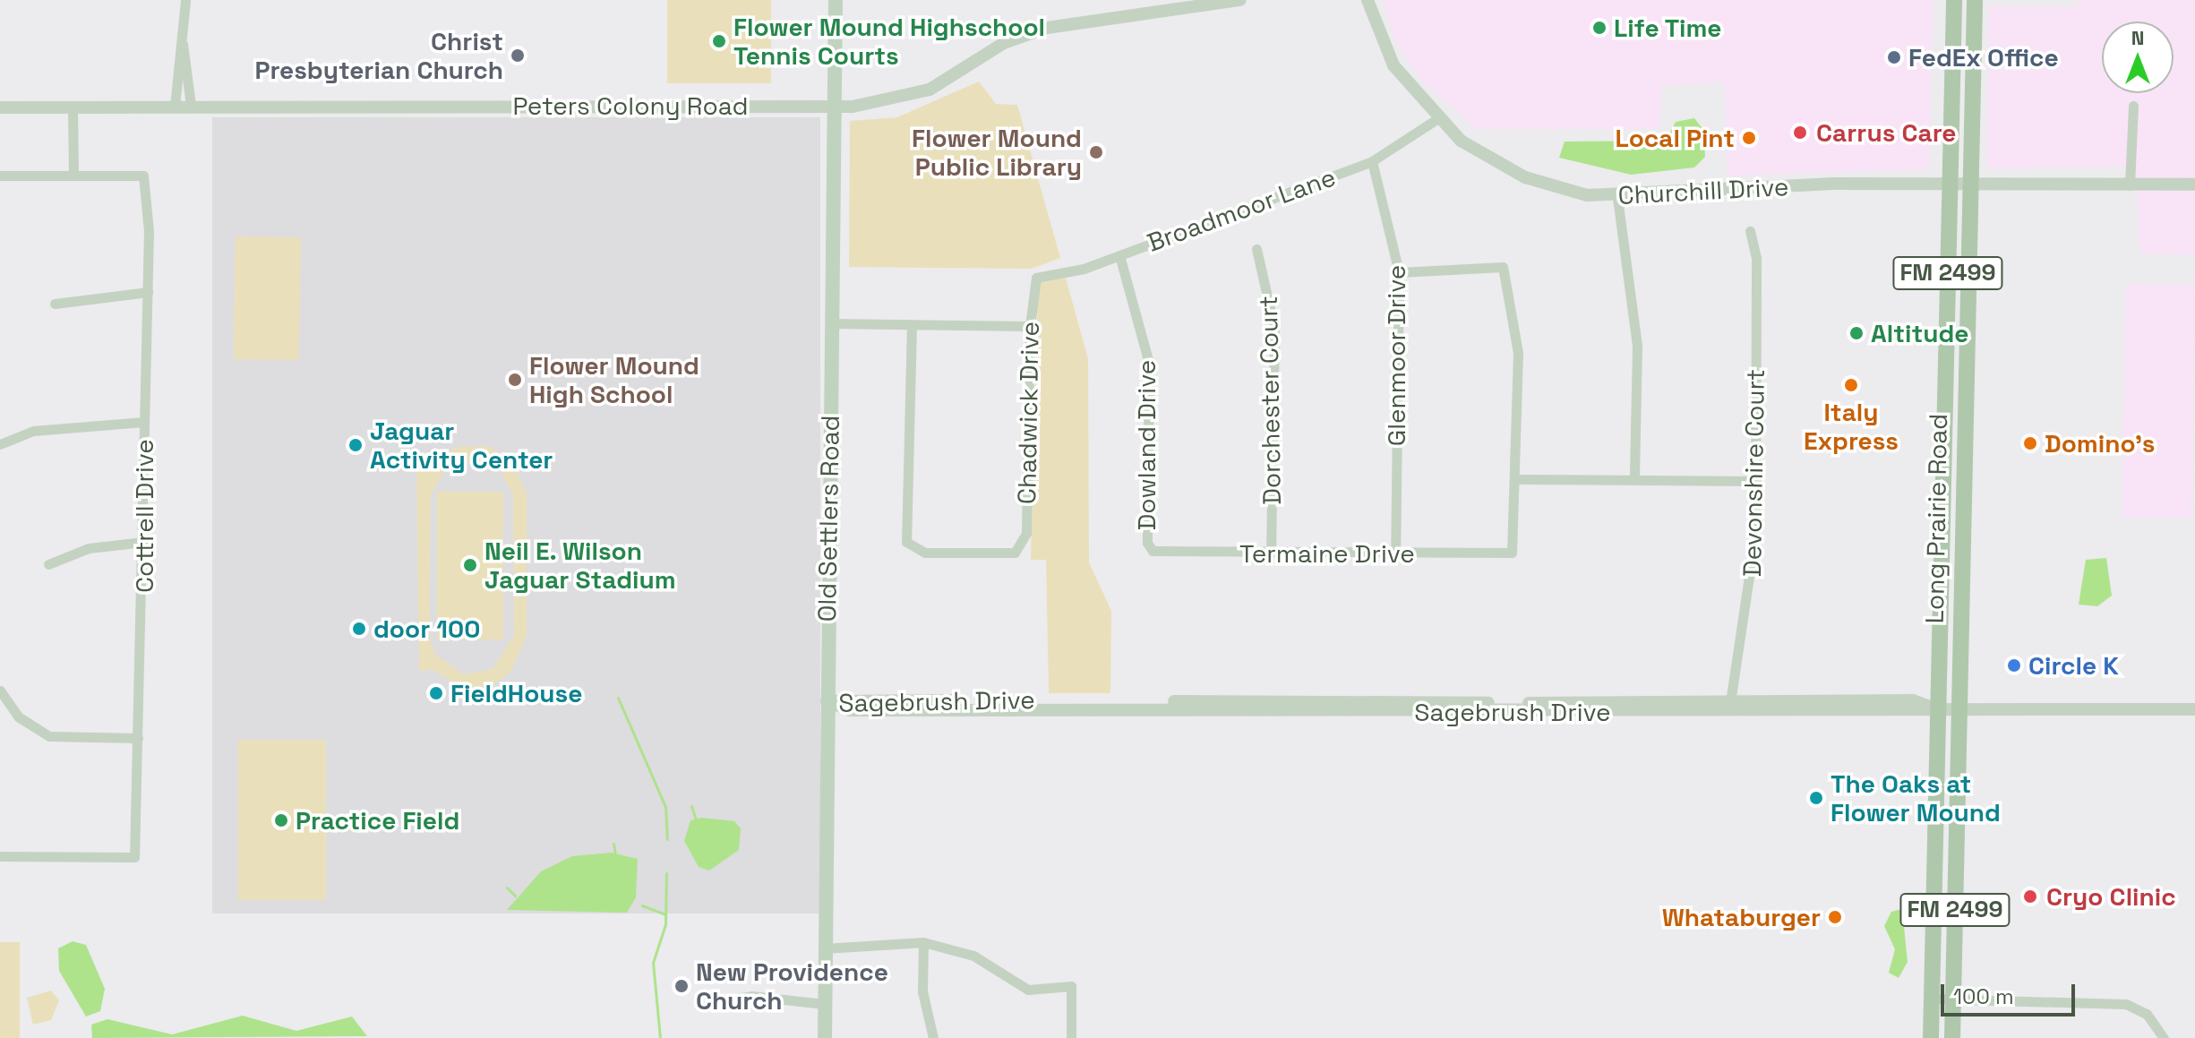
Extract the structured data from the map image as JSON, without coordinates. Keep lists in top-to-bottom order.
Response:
{
  "streets": {
    "main road": ["FM 2499", "Old Settlers Road", "Long Prairie Road"],
    "street": [
      "Peters Colony Road",
      "Churchill Drive",
      "Broadmoor Lane",
      "Glenmoor Drive",
      "Dorchester Court",
      "Chadwick Drive",
      "Dowland Drive",
      "Devonshire Court",
      "Cottrell Drive",
      "Termaine Drive",
      "Sagebrush Drive"
    ]
  },
  "crossings": [
    ["Peters Colony Road", "Old Settlers Road"],
    ["Churchill Drive", "Broadmoor Lane"],
    ["Churchill Drive", "Long Prairie Road"],
    ["Broadmoor Lane", "Glenmoor Drive"],
    ["Broadmoor Lane", "Chadwick Drive"],
    ["Broadmoor Lane", "Dowland Drive"],
    ["Glenmoor Drive", "Termaine Drive"],
    ["Dorchester Court", "Termaine Drive"],
    ["Dowland Drive", "Termaine Drive"],
    ["Devonshire Court", "Sagebrush Drive"],
    ["Old Settlers Road", "Sagebrush Drive"],
    ["Long Prairie Road", "Sagebrush Drive"]
  ],
  "places": [
    "Life Time",
    "Flower Mound Highschool Tennis Courts",
    "Christ Presbyterian Church",
    "FedEx Office",
    "Carrus Care",
    "Local Pint",
    "Flower Mound Public Library",
    "Altitude",
    "Flower Mound High School",
    "Italy Express",
    "Domino's",
    "Jaguar Activity Center",
    "Neil E. Wilson Jaguar Stadium",
    "door 100",
    "Circle K",
    "FieldHouse",
    "The Oaks at Flower Mound",
    "Practice Field",
    "Cryo Clinic",
    "Whataburger",
    "New Providence Church"
  ],
  "scale_bar": "100 m",
  "north": "top"
}
